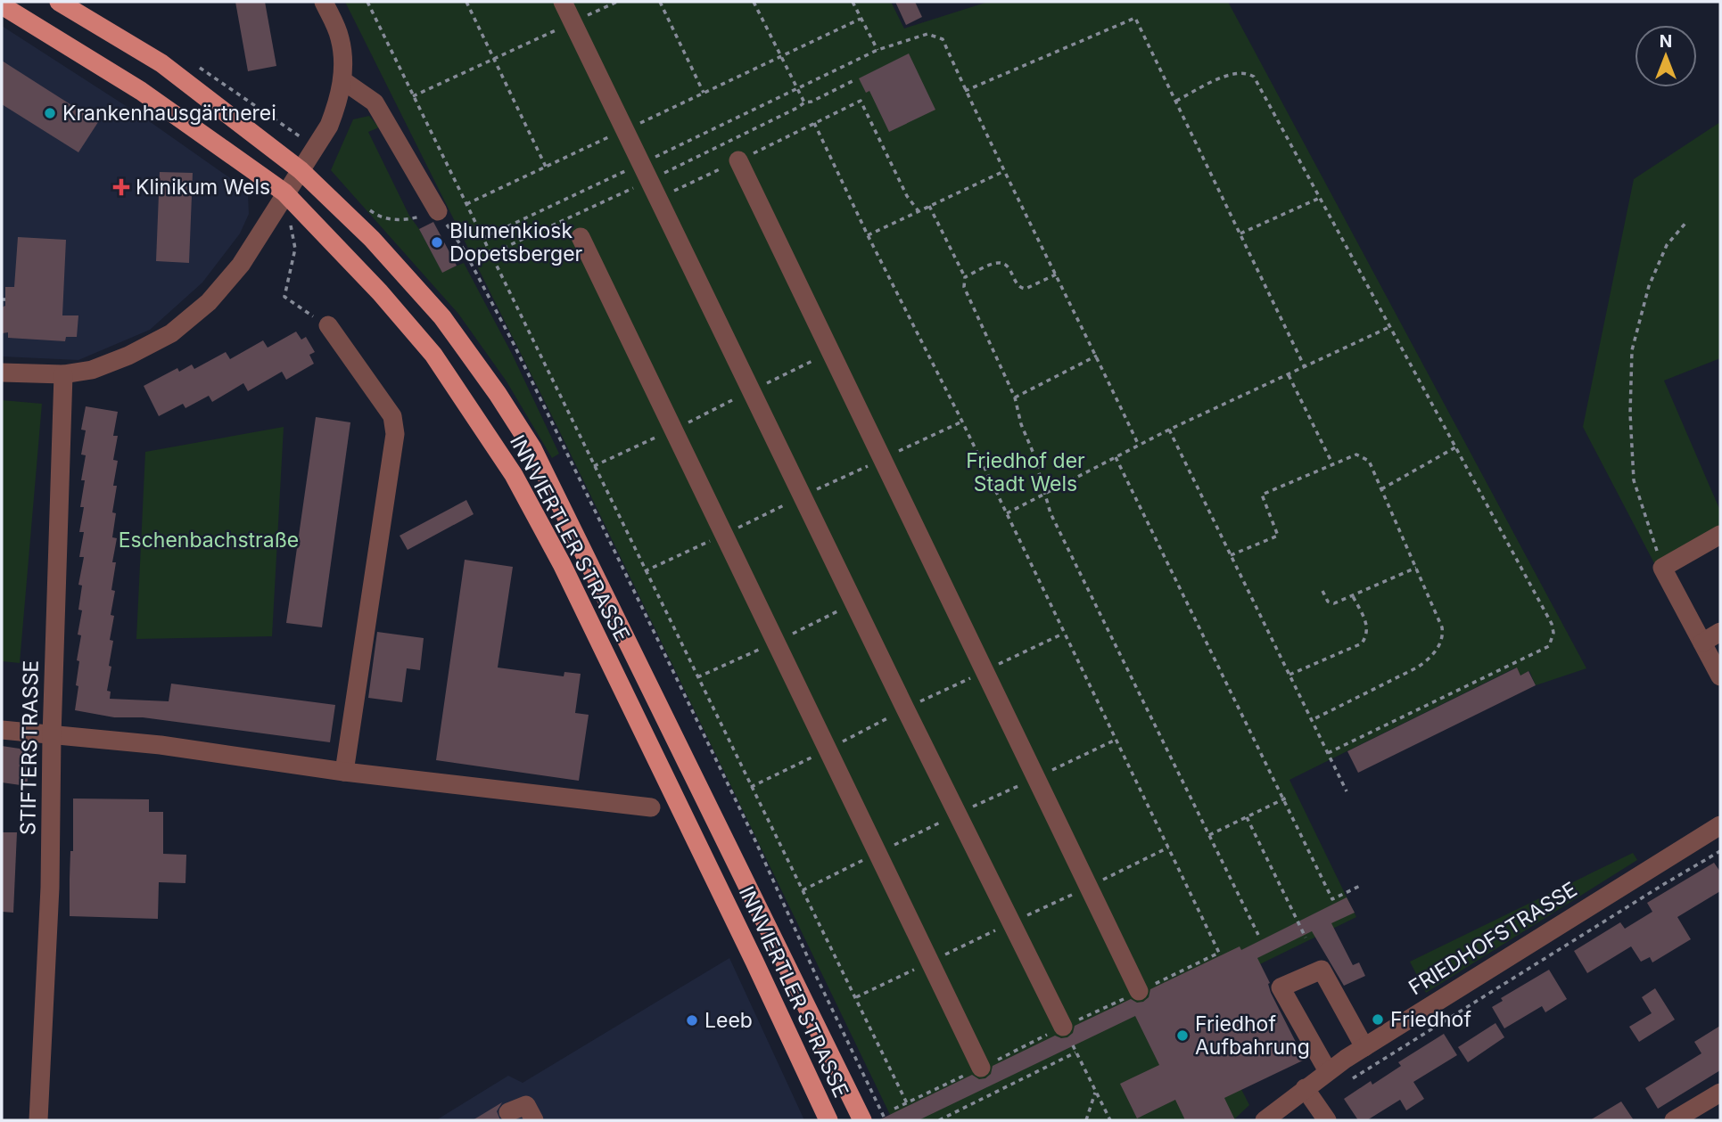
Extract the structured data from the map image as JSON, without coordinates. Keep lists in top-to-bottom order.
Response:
{
  "streets": {
    "main road": ["INNVIERTLER STRASSE"],
    "street": ["STIFTERSTRASSE", "FRIEDHOFSTRASSE"]
  },
  "parks": ["Friedhof der Stadt Wels", "Eschenbachstraße"],
  "places": {
    "other": [
      "Krankenhausgärtnerei",
      "Blumenkiosk Dopetsberger",
      "Friedhof",
      "Leeb",
      "Friedhof Aufbahrung"
    ],
    "health": ["Klinikum Wels"]
  },
  "north": "top"
}
